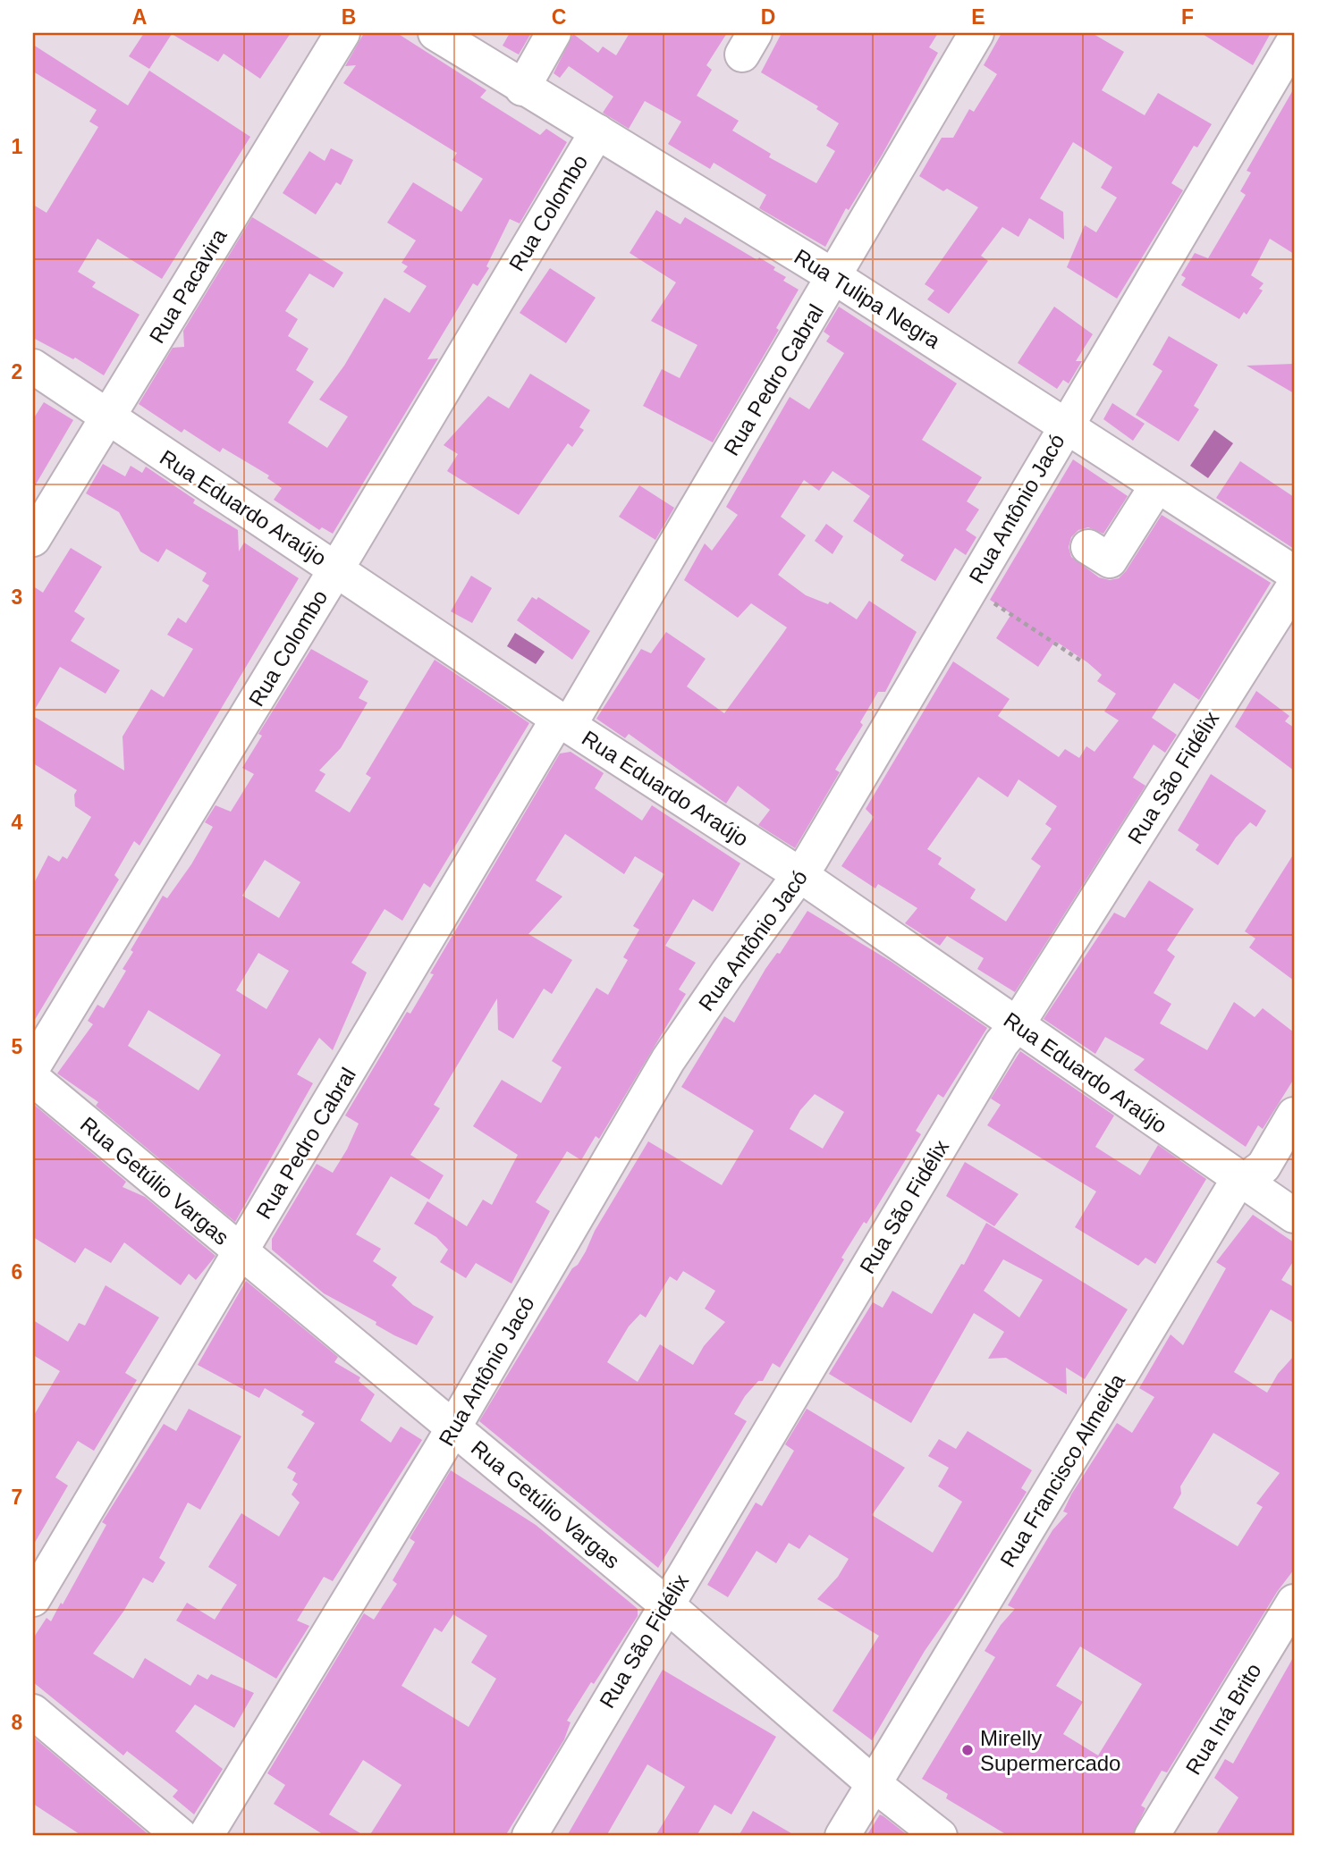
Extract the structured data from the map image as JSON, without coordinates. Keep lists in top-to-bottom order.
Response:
{
  "streets": {
    "street": [
      "Rua Colombo",
      "Rua Pacavira",
      "Rua Tulipa Negra",
      "Rua Pedro Cabral",
      "Rua Eduardo Araújo",
      "Rua Antônio Jacó",
      "Rua São Fidélix",
      "Rua Getúlio Vargas",
      "Rua Francisco Almeida",
      "Rua Iná Brito"
    ]
  },
  "crossings": [
    ["Rua Colombo", "Rua Tulipa Negra"],
    ["Rua Colombo", "Rua Eduardo Araújo"],
    ["Rua Pacavira", "Rua Eduardo Araújo"],
    ["Rua Tulipa Negra", "Rua Pedro Cabral"],
    ["Rua Tulipa Negra", "Rua Antônio Jacó"],
    ["Rua Pedro Cabral", "Rua Eduardo Araújo"],
    ["Rua Pedro Cabral", "Rua Getúlio Vargas"],
    ["Rua Eduardo Araújo", "Rua Antônio Jacó"],
    ["Rua Eduardo Araújo", "Rua São Fidélix"],
    ["Rua Eduardo Araújo", "Rua Francisco Almeida"],
    ["Rua Antônio Jacó", "Rua Getúlio Vargas"],
    ["Rua São Fidélix", "Rua Getúlio Vargas"],
    ["Rua Getúlio Vargas", "Rua Francisco Almeida"]
  ],
  "places": ["Mirelly Supermercado"],
  "grid": {
    "columns": [
      "A",
      "B",
      "C",
      "D",
      "E",
      "F"
    ],
    "rows": [
      "1",
      "2",
      "3",
      "4",
      "5",
      "6",
      "7",
      "8"
    ]
  }
}
